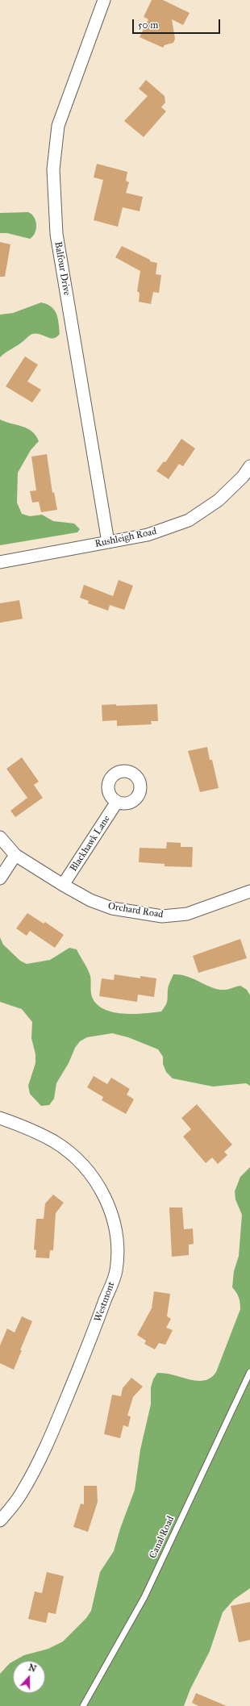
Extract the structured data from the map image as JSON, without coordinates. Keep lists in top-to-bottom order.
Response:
{
  "streets": {
    "street": [
      "Balfour Drive",
      "Rushleigh Road",
      "Blackhawk Lane",
      "Orchard Road",
      "Westmont"
    ],
    "lane": ["Canal Road"]
  },
  "crossings": [
    ["Balfour Drive", "Rushleigh Road"],
    ["Blackhawk Lane", "Orchard Road"]
  ],
  "scale_bar": "50 m",
  "north": "top"
}
